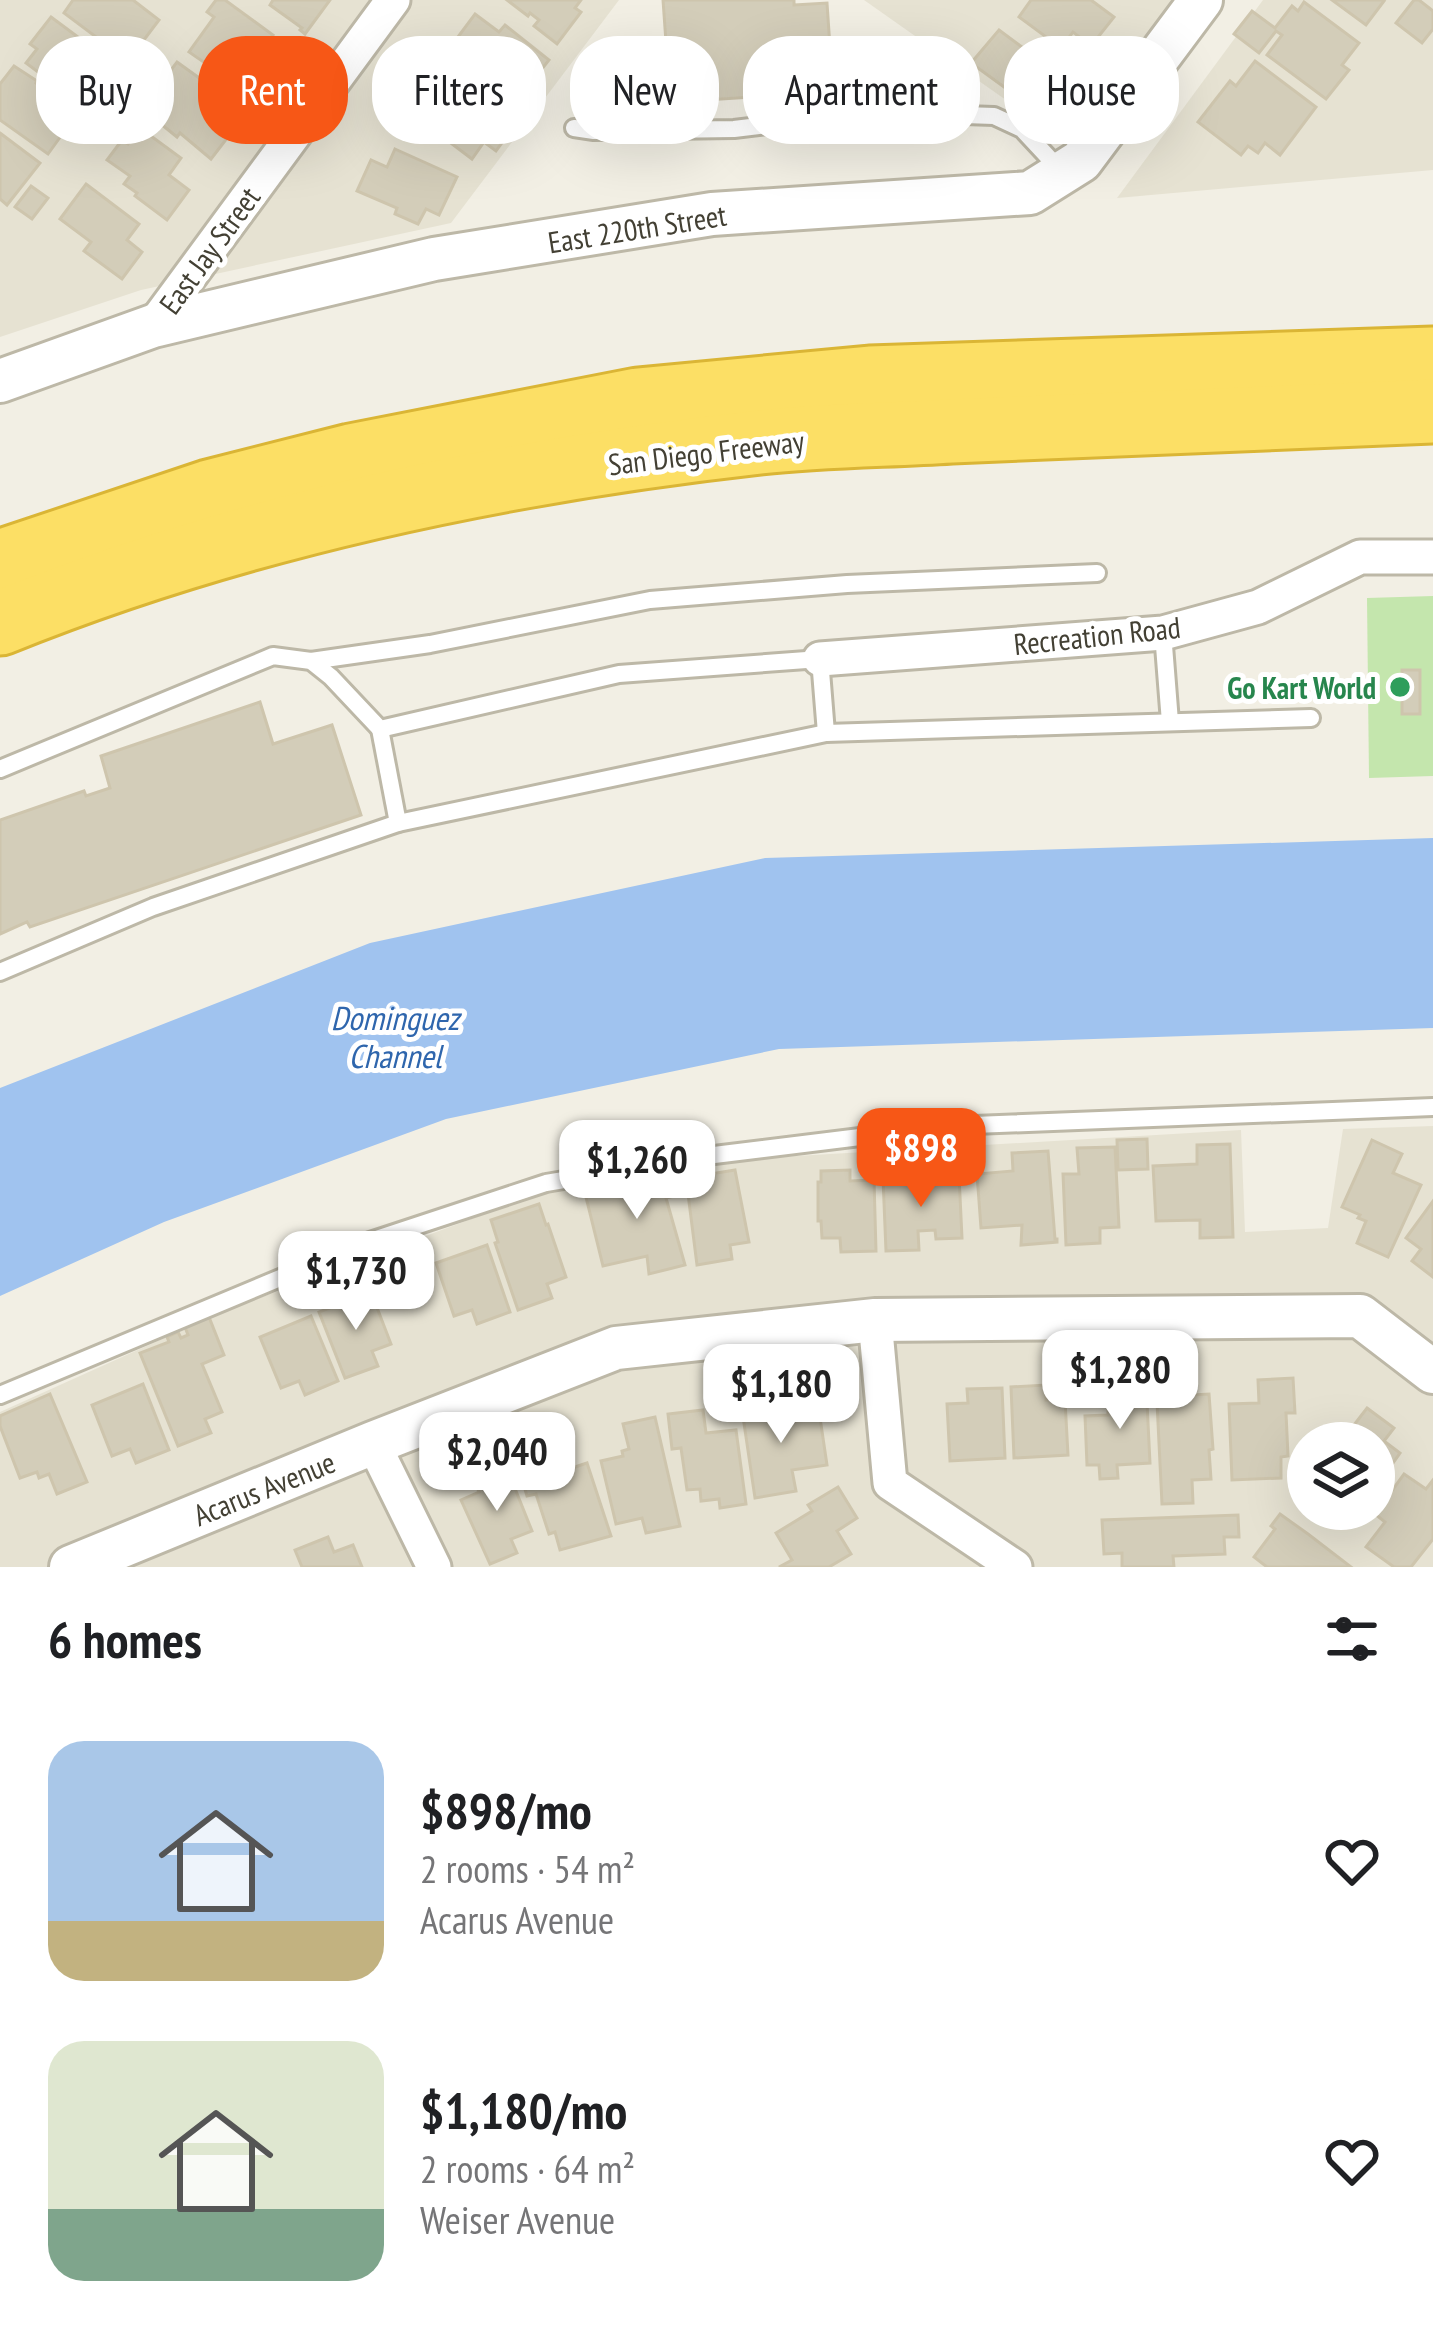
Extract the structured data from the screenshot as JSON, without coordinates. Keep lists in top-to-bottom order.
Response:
{
  "streets": {
    "highway": ["San Diego Freeway"],
    "street": [
      "East 220th Street",
      "East Jay Street",
      "Recreation Road",
      "Acarus Avenue"
    ]
  },
  "crossings": [
    ["East 220th Street", "East Jay Street"]
  ],
  "water": ["Dominguez Channel"],
  "places": ["Go Kart World"],
  "page": {
    "chip": [
      "Buy",
      "Rent",
      "Filters",
      "New",
      "Apartment",
      "House"
    ],
    "price": [
      "$898",
      "$1,260",
      "$1,730",
      "$1,280",
      "$1,180",
      "$2,040"
    ],
    "heading": "6 homes",
    "list": [
      {
        "name": "$898/mo",
        "note": "2 rooms · 54 m² · Acarus Avenue"
      },
      {
        "name": "$1,180/mo",
        "note": "2 rooms · 64 m² · Weiser Avenue"
      }
    ]
  }
}
